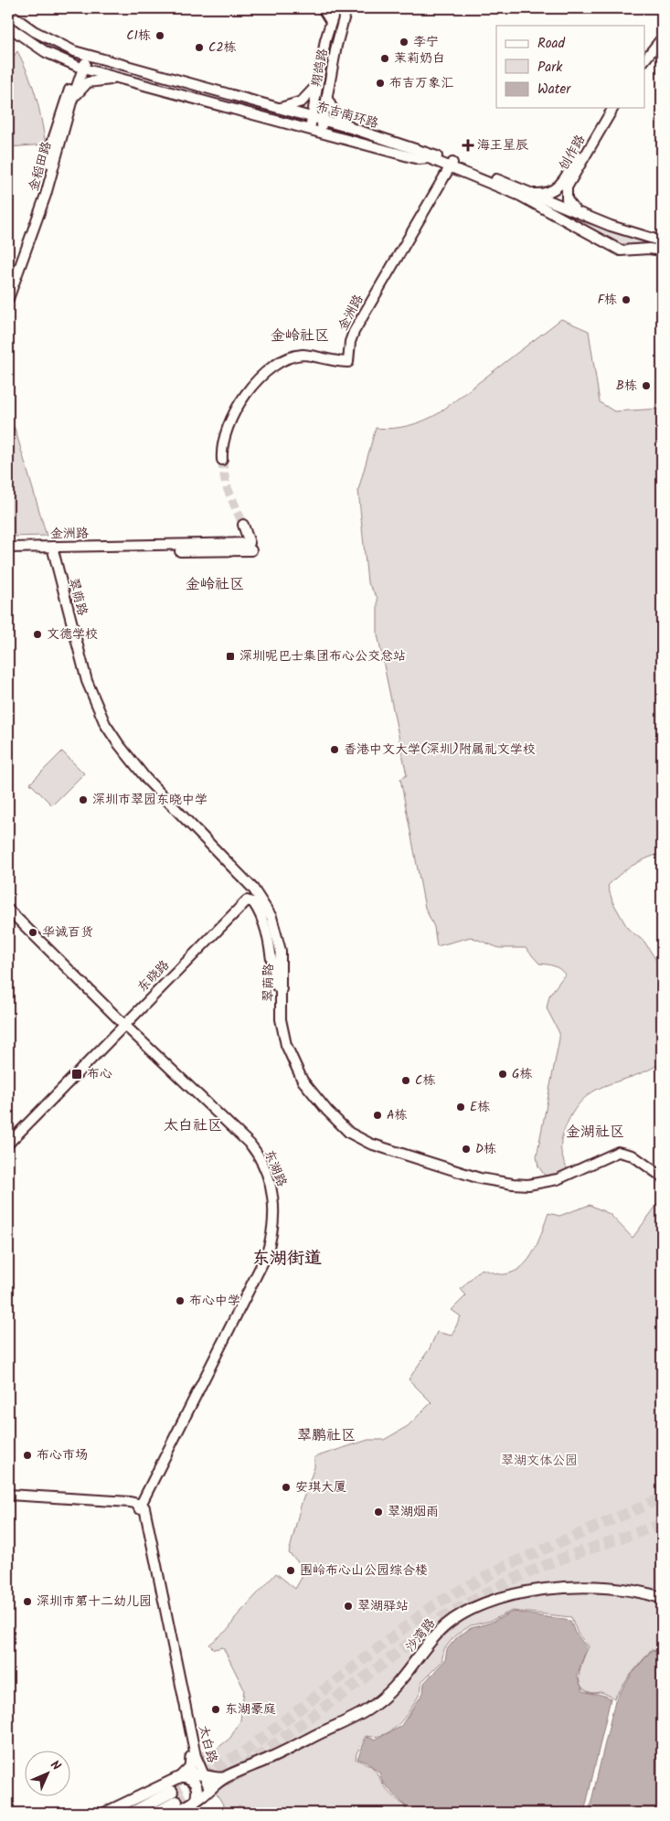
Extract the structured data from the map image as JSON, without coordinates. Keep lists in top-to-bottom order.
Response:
{
  "streets": {
    "main road": ["沙湾路"],
    "street": [
      "翔鸽路",
      "布吉南环路",
      "创作路",
      "金稻田路",
      "金洲路",
      "翠荫路",
      "东晓路",
      "东湖路",
      "太白路"
    ]
  },
  "crossings": [
    ["翔鸽路", "布吉南环路"],
    ["布吉南环路", "创作路"],
    ["布吉南环路", "金稻田路"],
    ["布吉南环路", "金洲路"],
    ["金洲路", "翠荫路"],
    ["翠荫路", "东晓路"],
    ["东晓路", "东湖路"],
    ["东湖路", "太白路"],
    ["沙湾路", "太白路"]
  ],
  "districts": [
    "金岭社区",
    "金岭社区",
    "太白社区",
    "金湖社区",
    "东湖街道",
    "翠鹏社区"
  ],
  "parks": ["翠湖文体公园"],
  "places": {
    "other": [
      "C1栋",
      "李宁",
      "C2栋",
      "茉莉奶白",
      "布吉万象汇",
      "F栋",
      "B栋",
      "文德学校",
      "香港中文大学(深圳)附属礼文学校",
      "深圳市翠园东晓中学",
      "华诚百货",
      "G栋",
      "C栋",
      "E栋",
      "A栋",
      "D栋",
      "布心中学",
      "布心市场",
      "安琪大厦",
      "翠湖烟雨",
      "围岭布心山公园综合楼",
      "深圳市第十二幼儿园",
      "翠湖驿站",
      "东湖豪庭"
    ],
    "health": ["海王星辰"],
    "transit": ["深圳呢巴士集团布心公交总站", "布心"]
  },
  "legend": ["Road", "Park", "Water"],
  "north": "top right"
}
